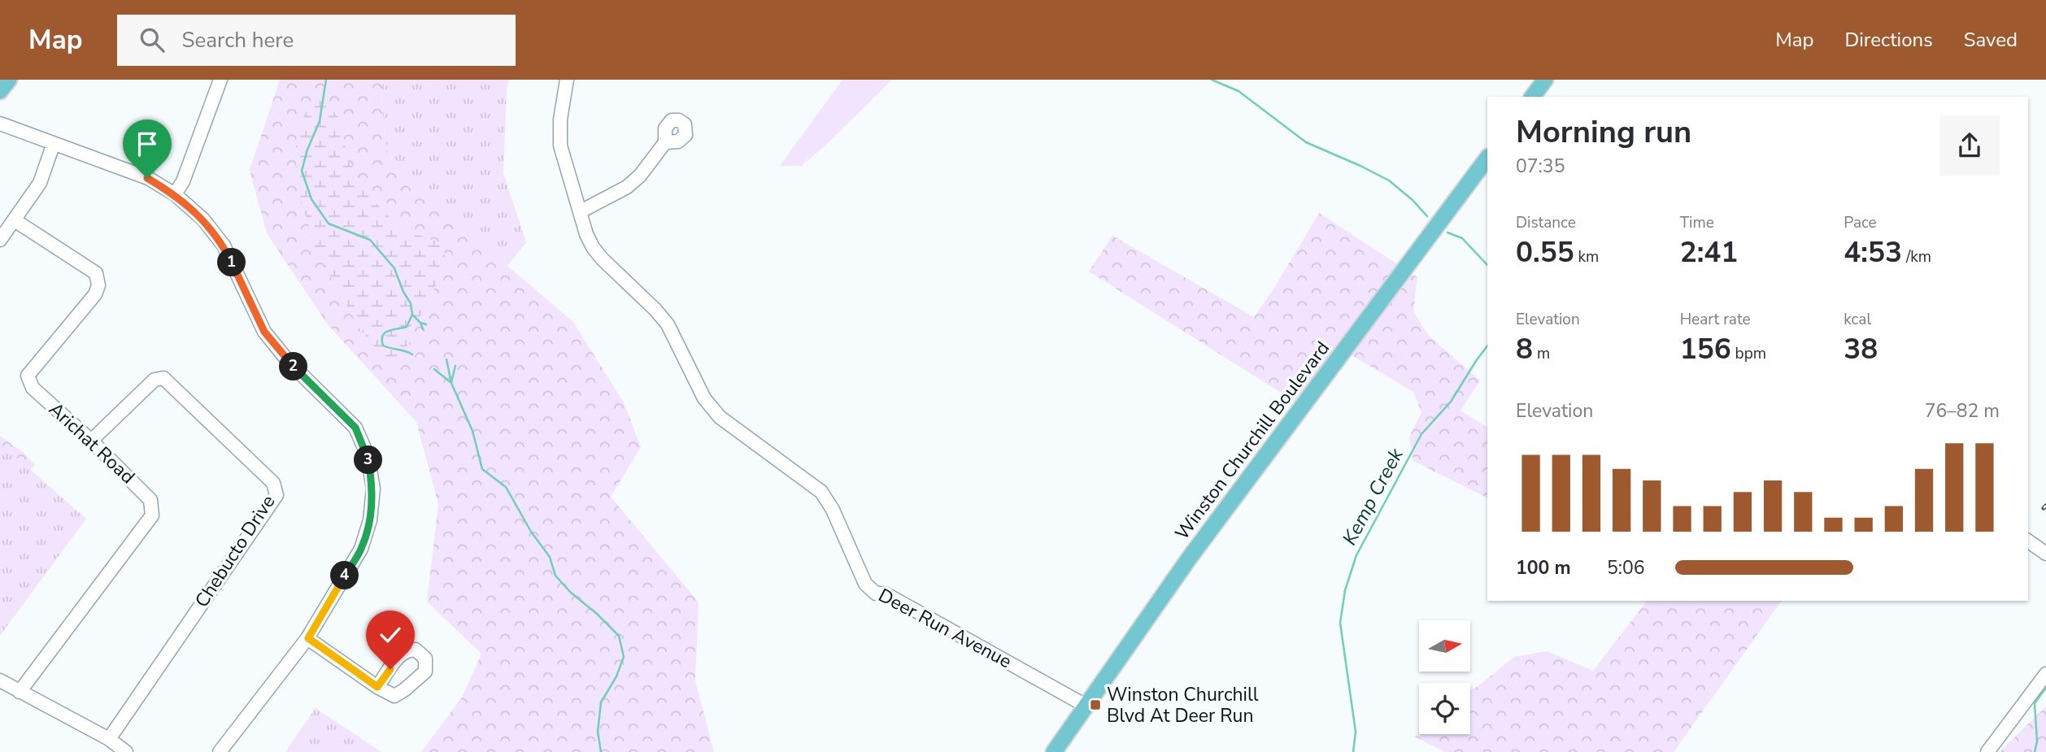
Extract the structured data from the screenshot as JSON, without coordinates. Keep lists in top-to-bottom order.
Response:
{
  "streets": {
    "main road": ["Winston Churchill Boulevard"],
    "street": ["Arichat Road", "Chebucto Drive", "Deer Run Avenue"]
  },
  "crossings": [
    ["Winston Churchill Boulevard", "Deer Run Avenue"],
    ["Arichat Road", "Chebucto Drive"]
  ],
  "water": ["Kemp Creek"],
  "places": {
    "transit": ["Winston Churchill Blvd At Deer Run"]
  },
  "north": "right",
  "page": {
    "header": "Map",
    "search": "Search here",
    "nav": ["Map", "Directions", "Saved"],
    "heading": ["Morning run", "07:35"],
    "stats": [
      ["Distance", "0.55 km"],
      ["Time", "2:41"],
      ["Pace", "4:53 /km"],
      ["Elevation", "8 m"],
      ["Heart rate", "156 bpm"],
      ["kcal", "38"]
    ],
    "pins": [
      "1",
      "2",
      "3",
      "4"
    ],
    "chart": ["Elevation", "76–82 m"],
    "list": [
      {
        "name": "100 m",
        "note": "5:06"
      }
    ]
  }
}
